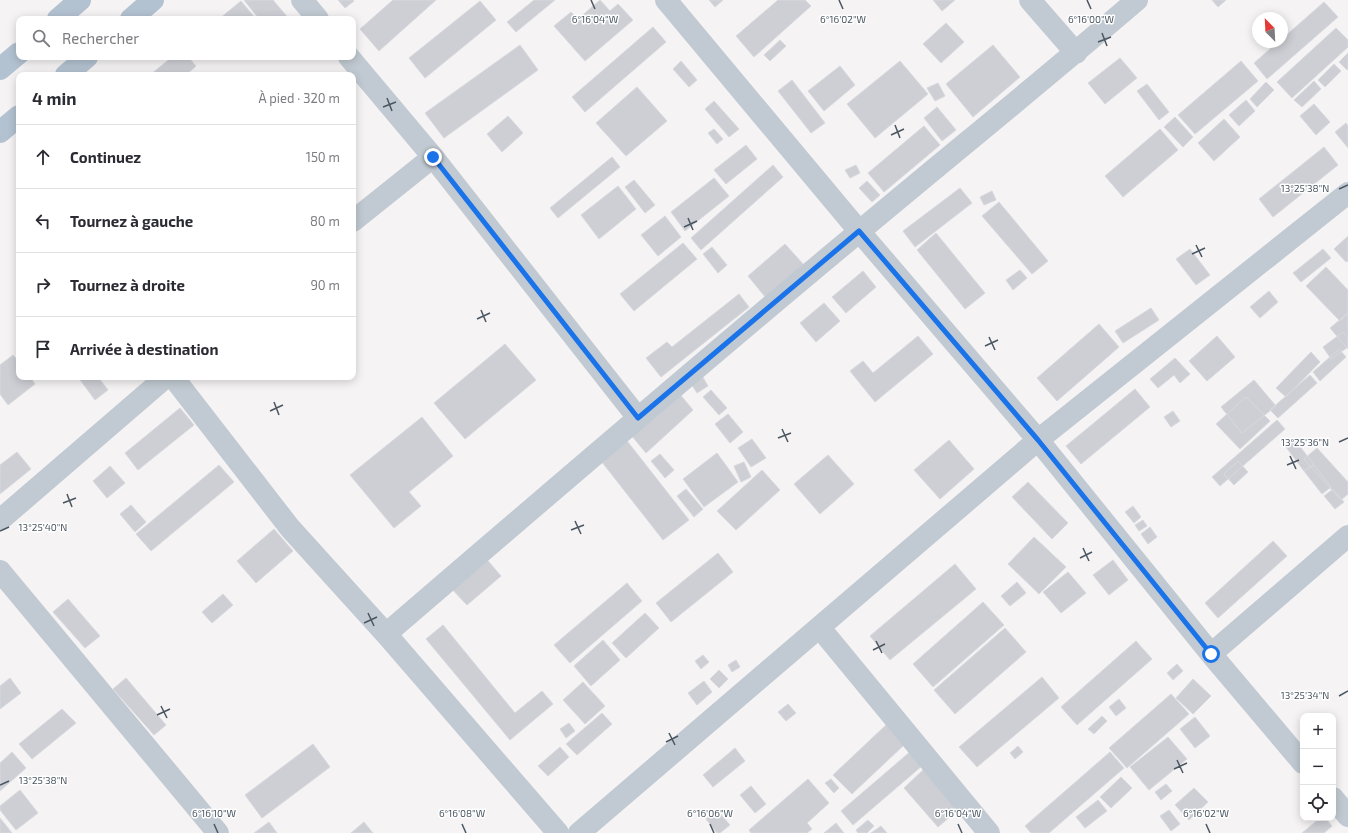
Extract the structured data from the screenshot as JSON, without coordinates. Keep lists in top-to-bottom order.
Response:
{
  "north": "top left",
  "page": {
    "search": "Rechercher",
    "heading": ["4 min", "À pied · 320 m"],
    "list": [
      ["Continuez", "150 m"],
      ["Tournez à gauche", "80 m"],
      ["Tournez à droite", "90 m"],
      "Arrivée à destination"
    ],
    "map_buttons": ["+", "−"]
  },
  "coordinates": [
    "6°16'04\"W",
    "6°16'02\"W",
    "6°16'00\"W",
    "13°25'38\"N",
    "13°25'36\"N",
    "13°25'40\"N",
    "13°25'34\"N",
    "6°16'10\"W",
    "6°16'08\"W",
    "6°16'06\"W"
  ]
}
